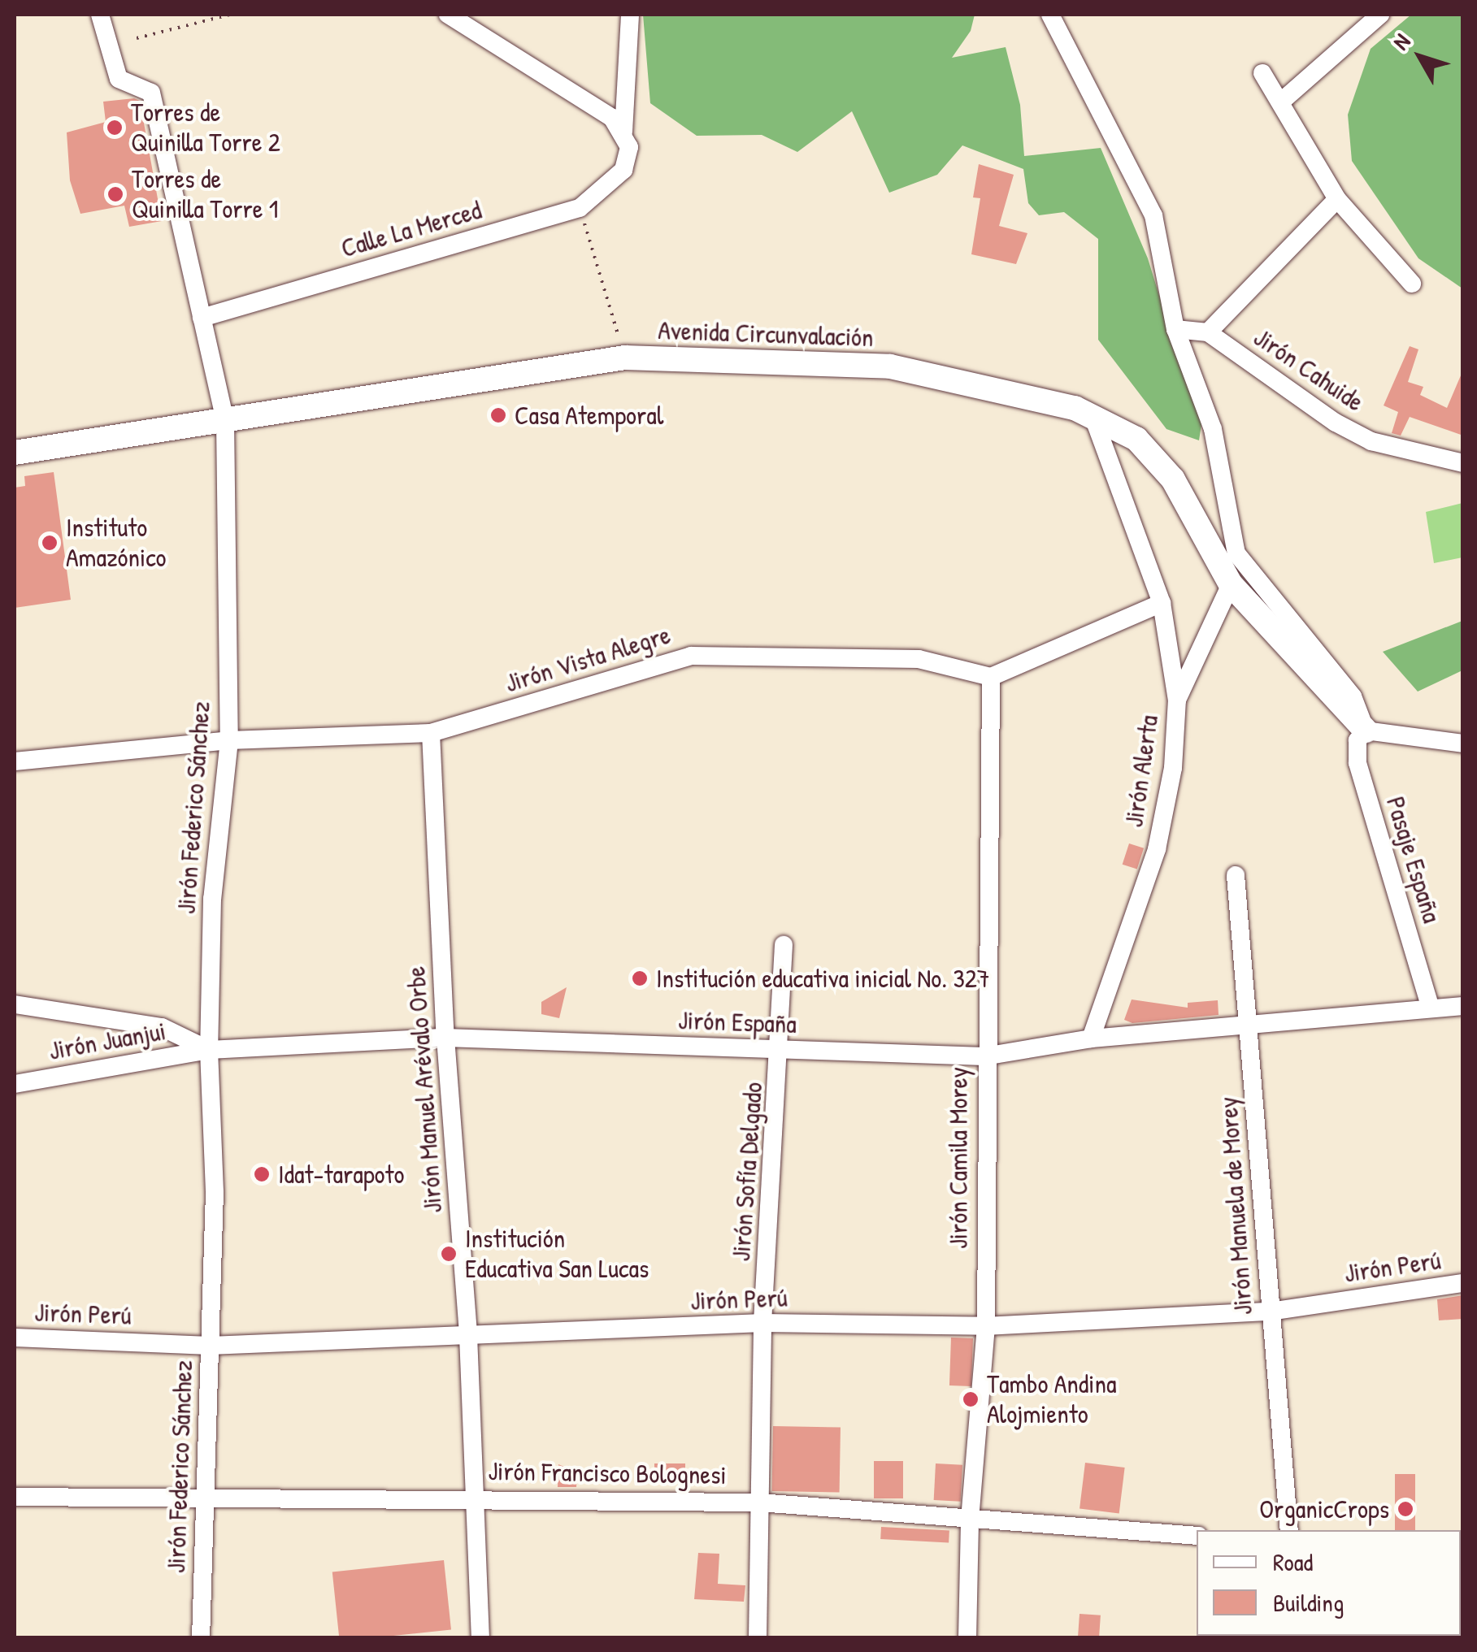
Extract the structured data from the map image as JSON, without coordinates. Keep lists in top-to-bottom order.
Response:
{
  "streets": {
    "main road": ["Avenida Circunvalación"],
    "street": [
      "Calle La Merced",
      "Jirón Cahuide",
      "Jirón Vista Alegre",
      "Jirón Alerta",
      "Jirón Federico Sánchez",
      "Pasaje España",
      "Jirón España",
      "Jirón Juanjui",
      "Jirón Manuel Arévalo Orbe",
      "Jirón Camila Morey",
      "Jirón Sofía Delgado",
      "Jirón Manuela de Morey",
      "Jirón Perú",
      "Jirón Francisco Bolognesi"
    ]
  },
  "crossings": [
    ["Calle La Merced", "Jirón Federico Sánchez"],
    ["Avenida Circunvalación", "Jirón Alerta"],
    ["Avenida Circunvalación", "Jirón Federico Sánchez"],
    ["Avenida Circunvalación", "Pasaje España"],
    ["Jirón Vista Alegre", "Jirón Federico Sánchez"],
    ["Jirón Vista Alegre", "Jirón Manuel Arévalo Orbe"],
    ["Jirón Vista Alegre", "Jirón Camila Morey"],
    ["Jirón Alerta", "Jirón España"],
    ["Jirón Federico Sánchez", "Jirón España"],
    ["Jirón Federico Sánchez", "Jirón Juanjui"],
    ["Jirón Federico Sánchez", "Jirón Perú"],
    ["Jirón Federico Sánchez", "Jirón Francisco Bolognesi"],
    ["Pasaje España", "Jirón España"],
    ["Jirón España", "Jirón Juanjui"],
    ["Jirón España", "Jirón Manuel Arévalo Orbe"],
    ["Jirón España", "Jirón Camila Morey"],
    ["Jirón España", "Jirón Sofía Delgado"],
    ["Jirón España", "Jirón Manuela de Morey"],
    ["Jirón Manuel Arévalo Orbe", "Jirón Perú"],
    ["Jirón Manuel Arévalo Orbe", "Jirón Francisco Bolognesi"],
    ["Jirón Camila Morey", "Jirón Perú"],
    ["Jirón Camila Morey", "Jirón Francisco Bolognesi"],
    ["Jirón Sofía Delgado", "Jirón Perú"],
    ["Jirón Sofía Delgado", "Jirón Francisco Bolognesi"],
    ["Jirón Manuela de Morey", "Jirón Perú"]
  ],
  "places": [
    "Torres de Quinilla Torre 2",
    "Torres de Quinilla Torre 1",
    "Casa Atemporal",
    "Instituto Amazónico",
    "Institución educativa inicial No. 327",
    "Idat-tarapoto",
    "Institución Educativa San Lucas",
    "Tambo Andina Alojmiento",
    "OrganicCrops"
  ],
  "legend": ["Road", "Building"],
  "north": "top left"
}
